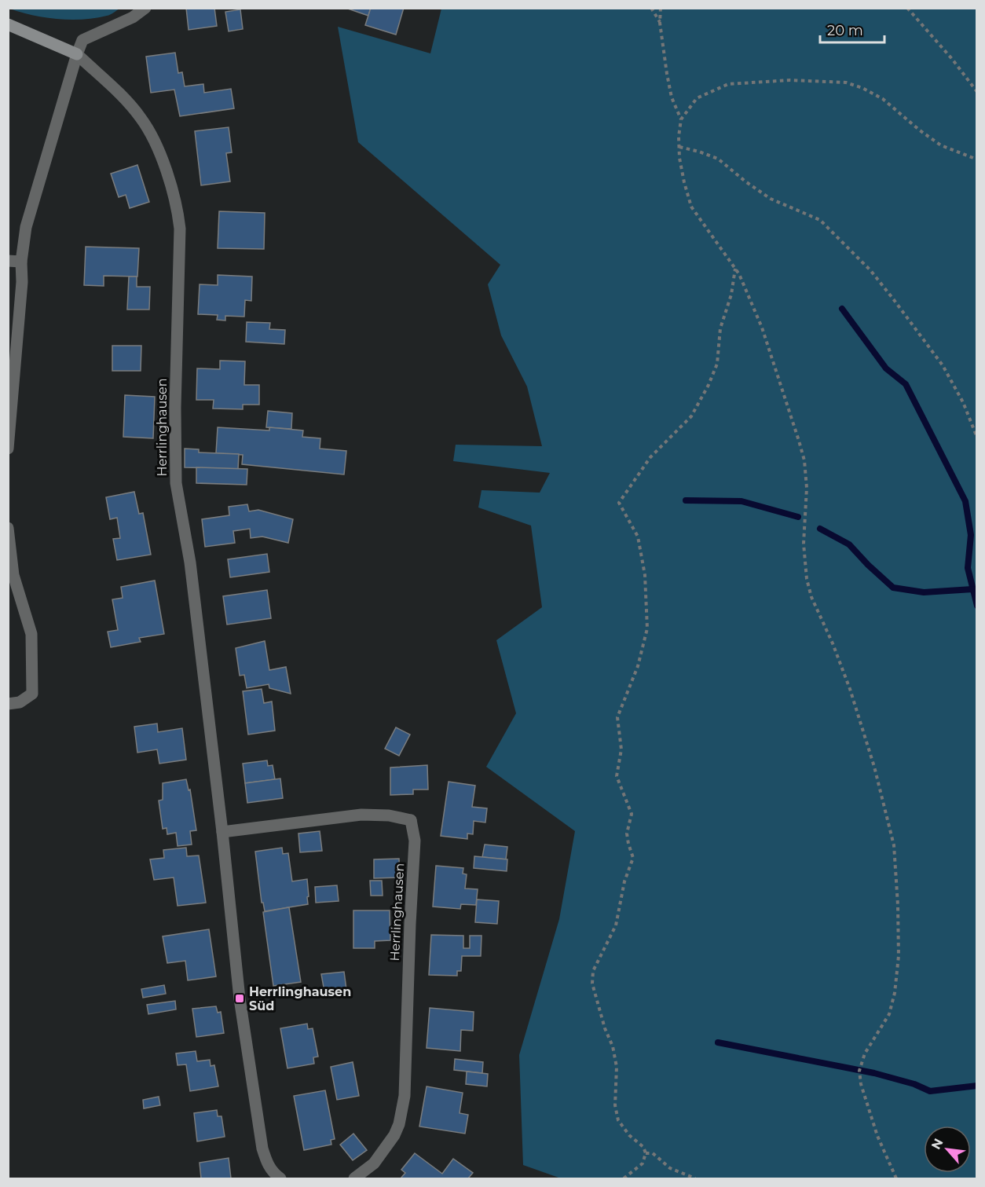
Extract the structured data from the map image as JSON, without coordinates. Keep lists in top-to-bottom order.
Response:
{
  "streets": {
    "street": ["Herrlinghausen"]
  },
  "places": {
    "transit": ["Herrlinghausen Süd"]
  },
  "scale_bar": "20 m",
  "north": "top left"
}
